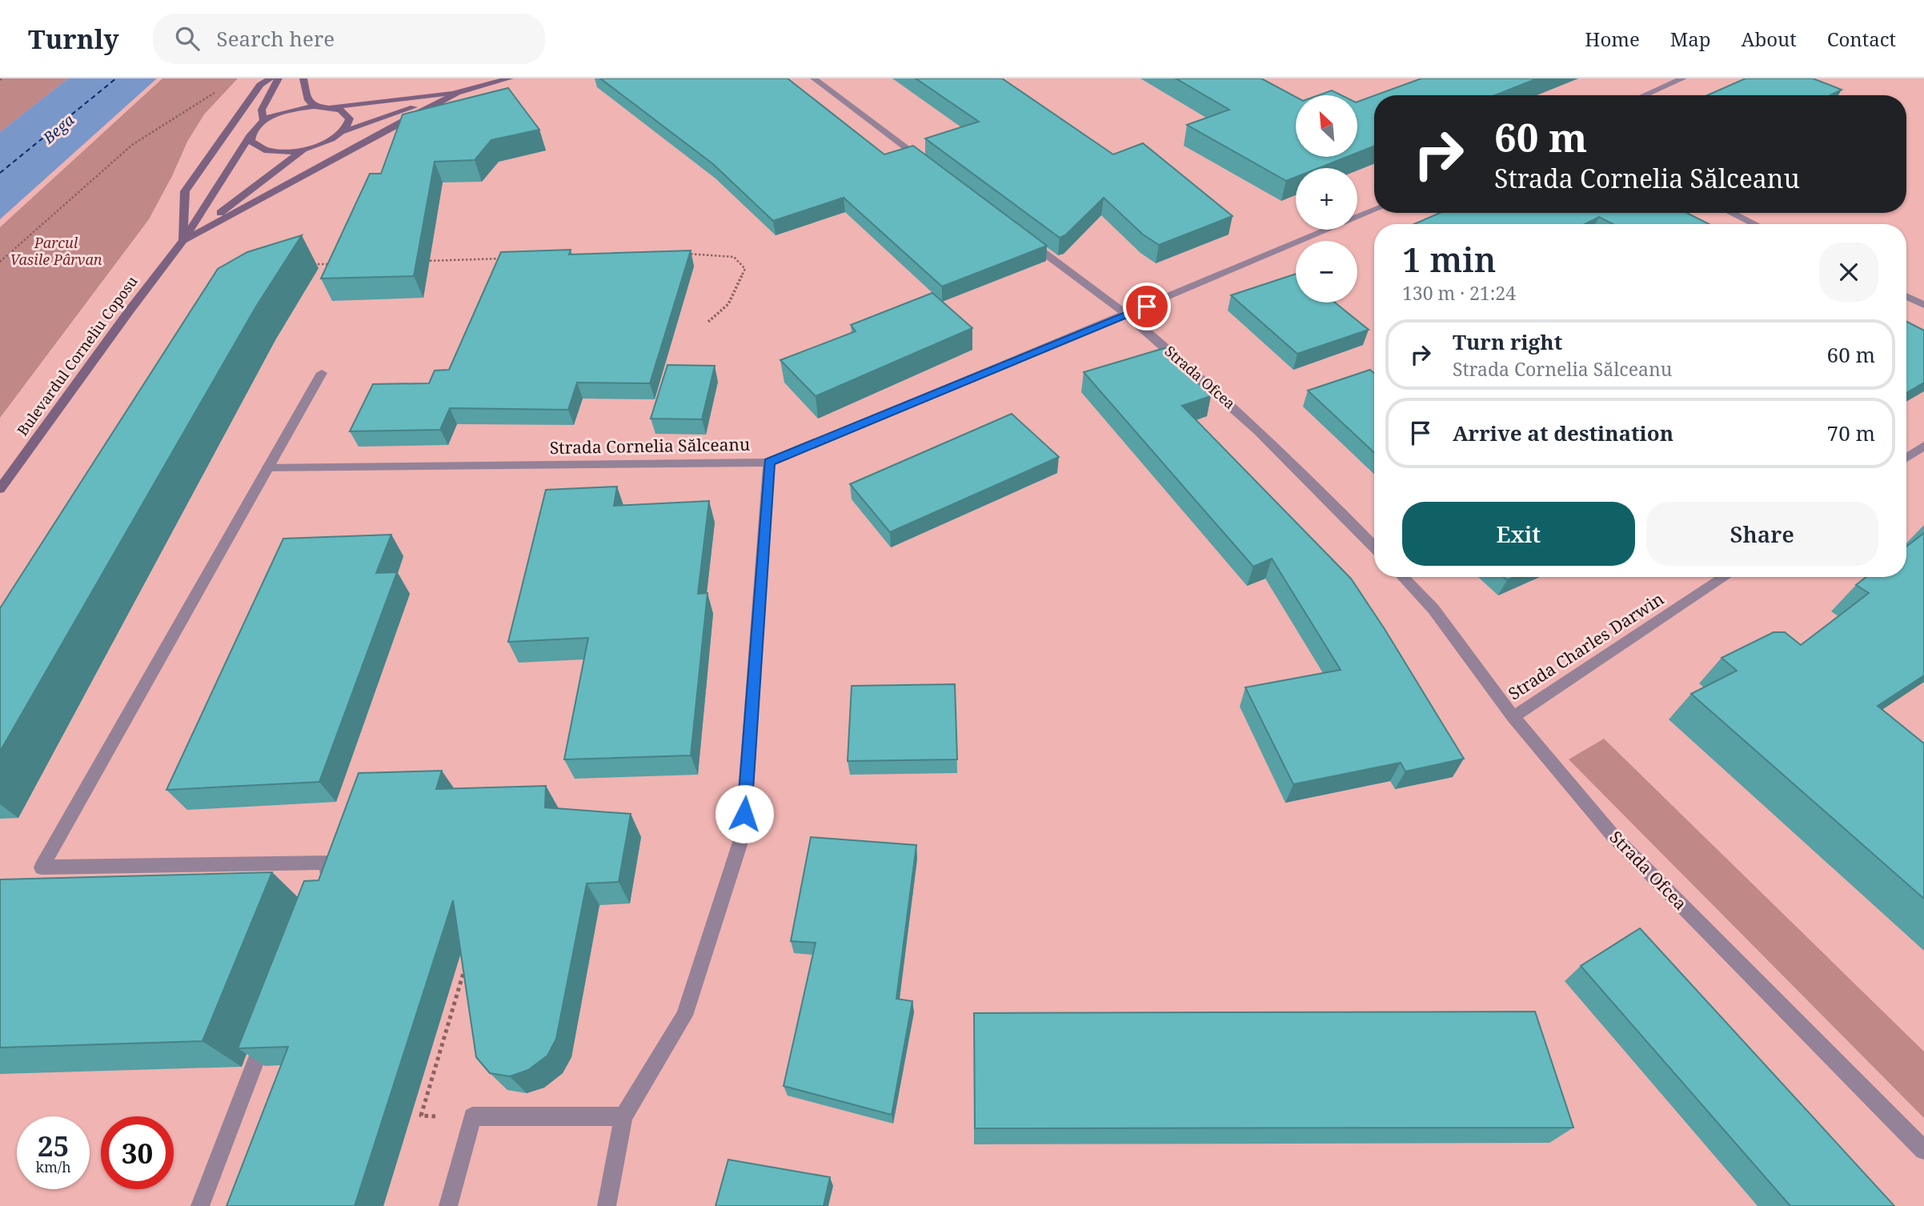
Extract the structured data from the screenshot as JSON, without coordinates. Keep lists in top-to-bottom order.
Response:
{
  "streets": {
    "main road": ["Bulevardul Corneliu Coposu"],
    "street": ["Strada Ofcea", "Strada Cornelia Sălceanu", "Strada Charles Darwin"]
  },
  "crossings": [
    ["Strada Ofcea", "Strada Cornelia Sălceanu"],
    ["Strada Ofcea", "Strada Charles Darwin"]
  ],
  "water": ["Bega"],
  "parks": ["Parcul Vasile Pârvan"],
  "north": "top left",
  "page": {
    "header": "Turnly",
    "search": "Search here",
    "nav": [
      "Home",
      "Map",
      "About",
      "Contact"
    ],
    "map_buttons": ["+", "−"],
    "turn": ["60 m", "Strada Cornelia Sălceanu"],
    "heading": ["1 min", "130 m · 21:24"],
    "list": [
      {
        "name": "Turn right",
        "note": "Strada Cornelia Sălceanu",
        "value": "60 m"
      },
      {
        "name": "Arrive at destination",
        "value": "70 m"
      }
    ],
    "buttons": ["Exit", "Share"],
    "speed": "25 km/h",
    "limit": "30"
  }
}
